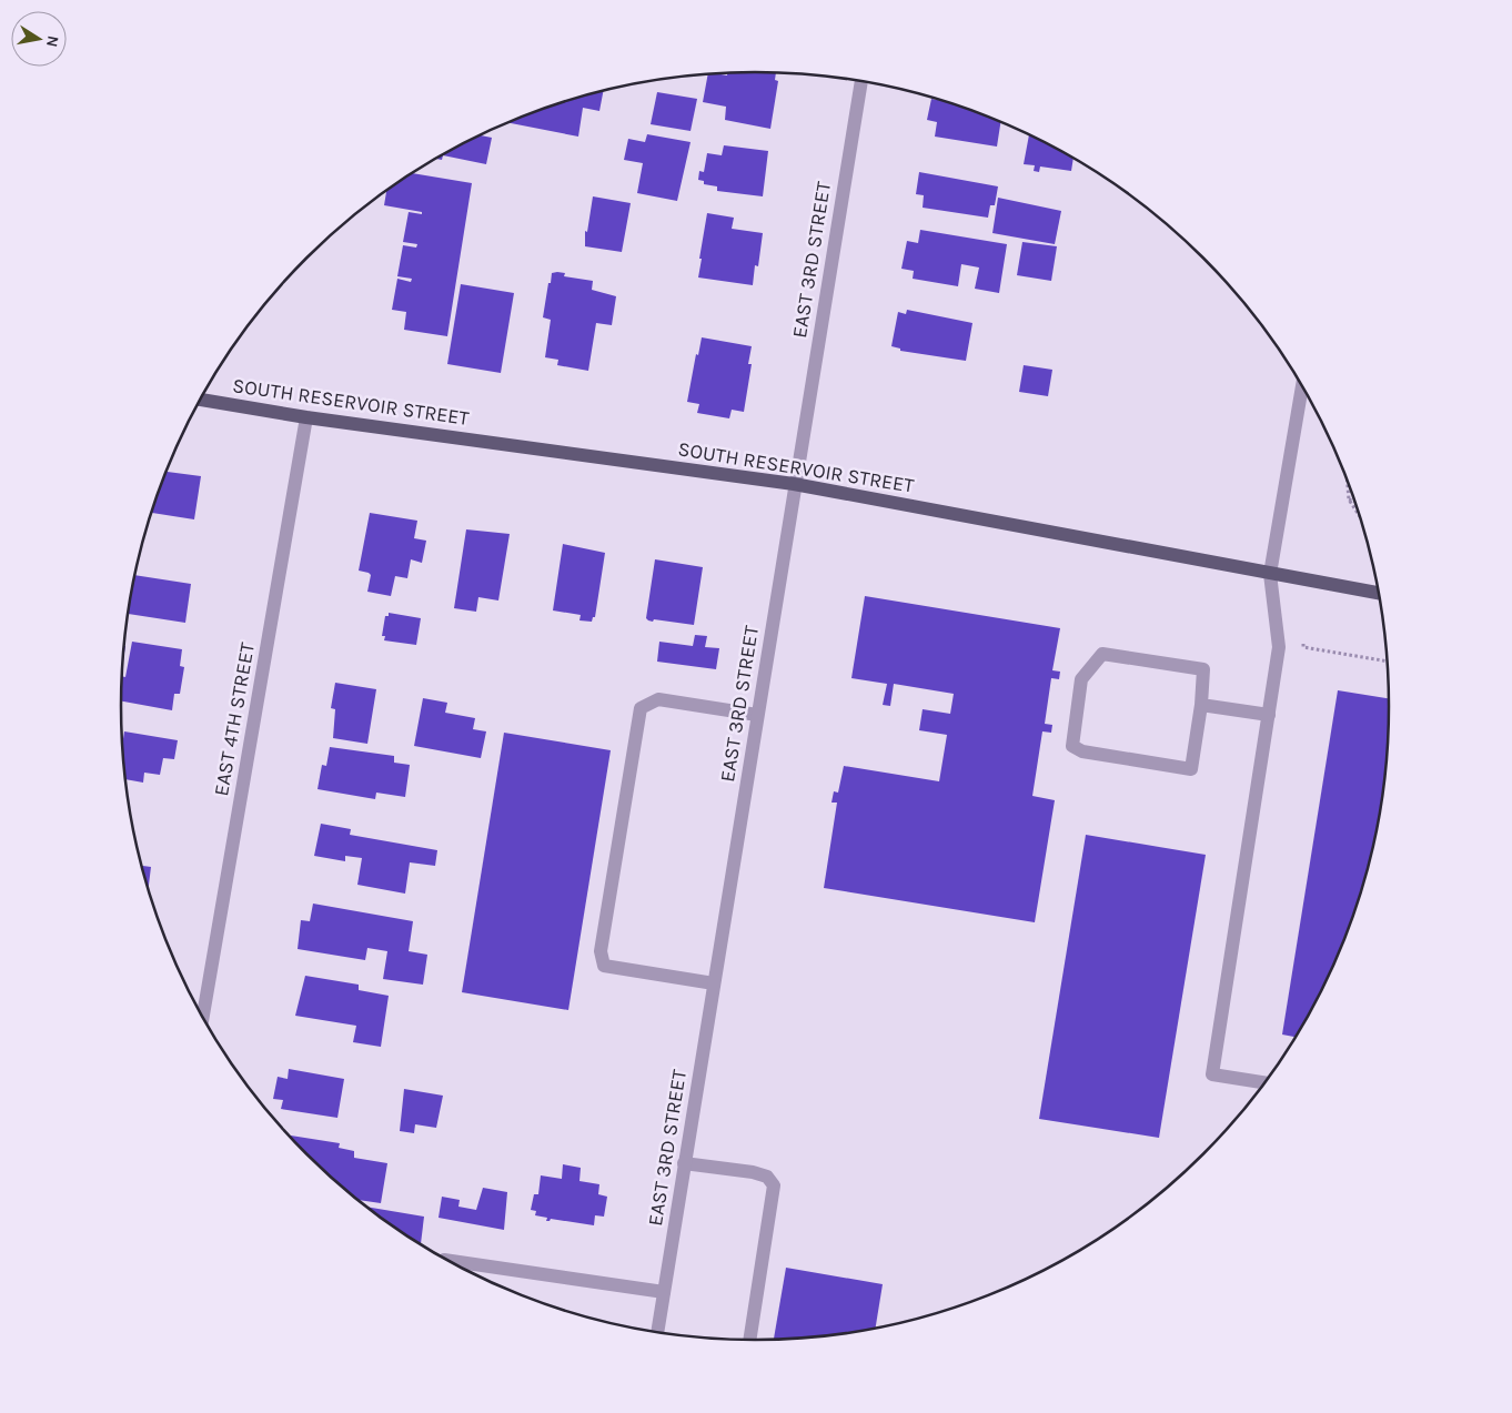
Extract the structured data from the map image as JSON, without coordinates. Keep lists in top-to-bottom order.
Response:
{
  "streets": {
    "main road": ["SOUTH RESERVOIR STREET"],
    "street": ["EAST 3RD STREET", "EAST 4TH STREET"]
  },
  "crossings": [
    ["EAST 3RD STREET", "SOUTH RESERVOIR STREET"],
    ["SOUTH RESERVOIR STREET", "EAST 4TH STREET"]
  ],
  "north": "right"
}
